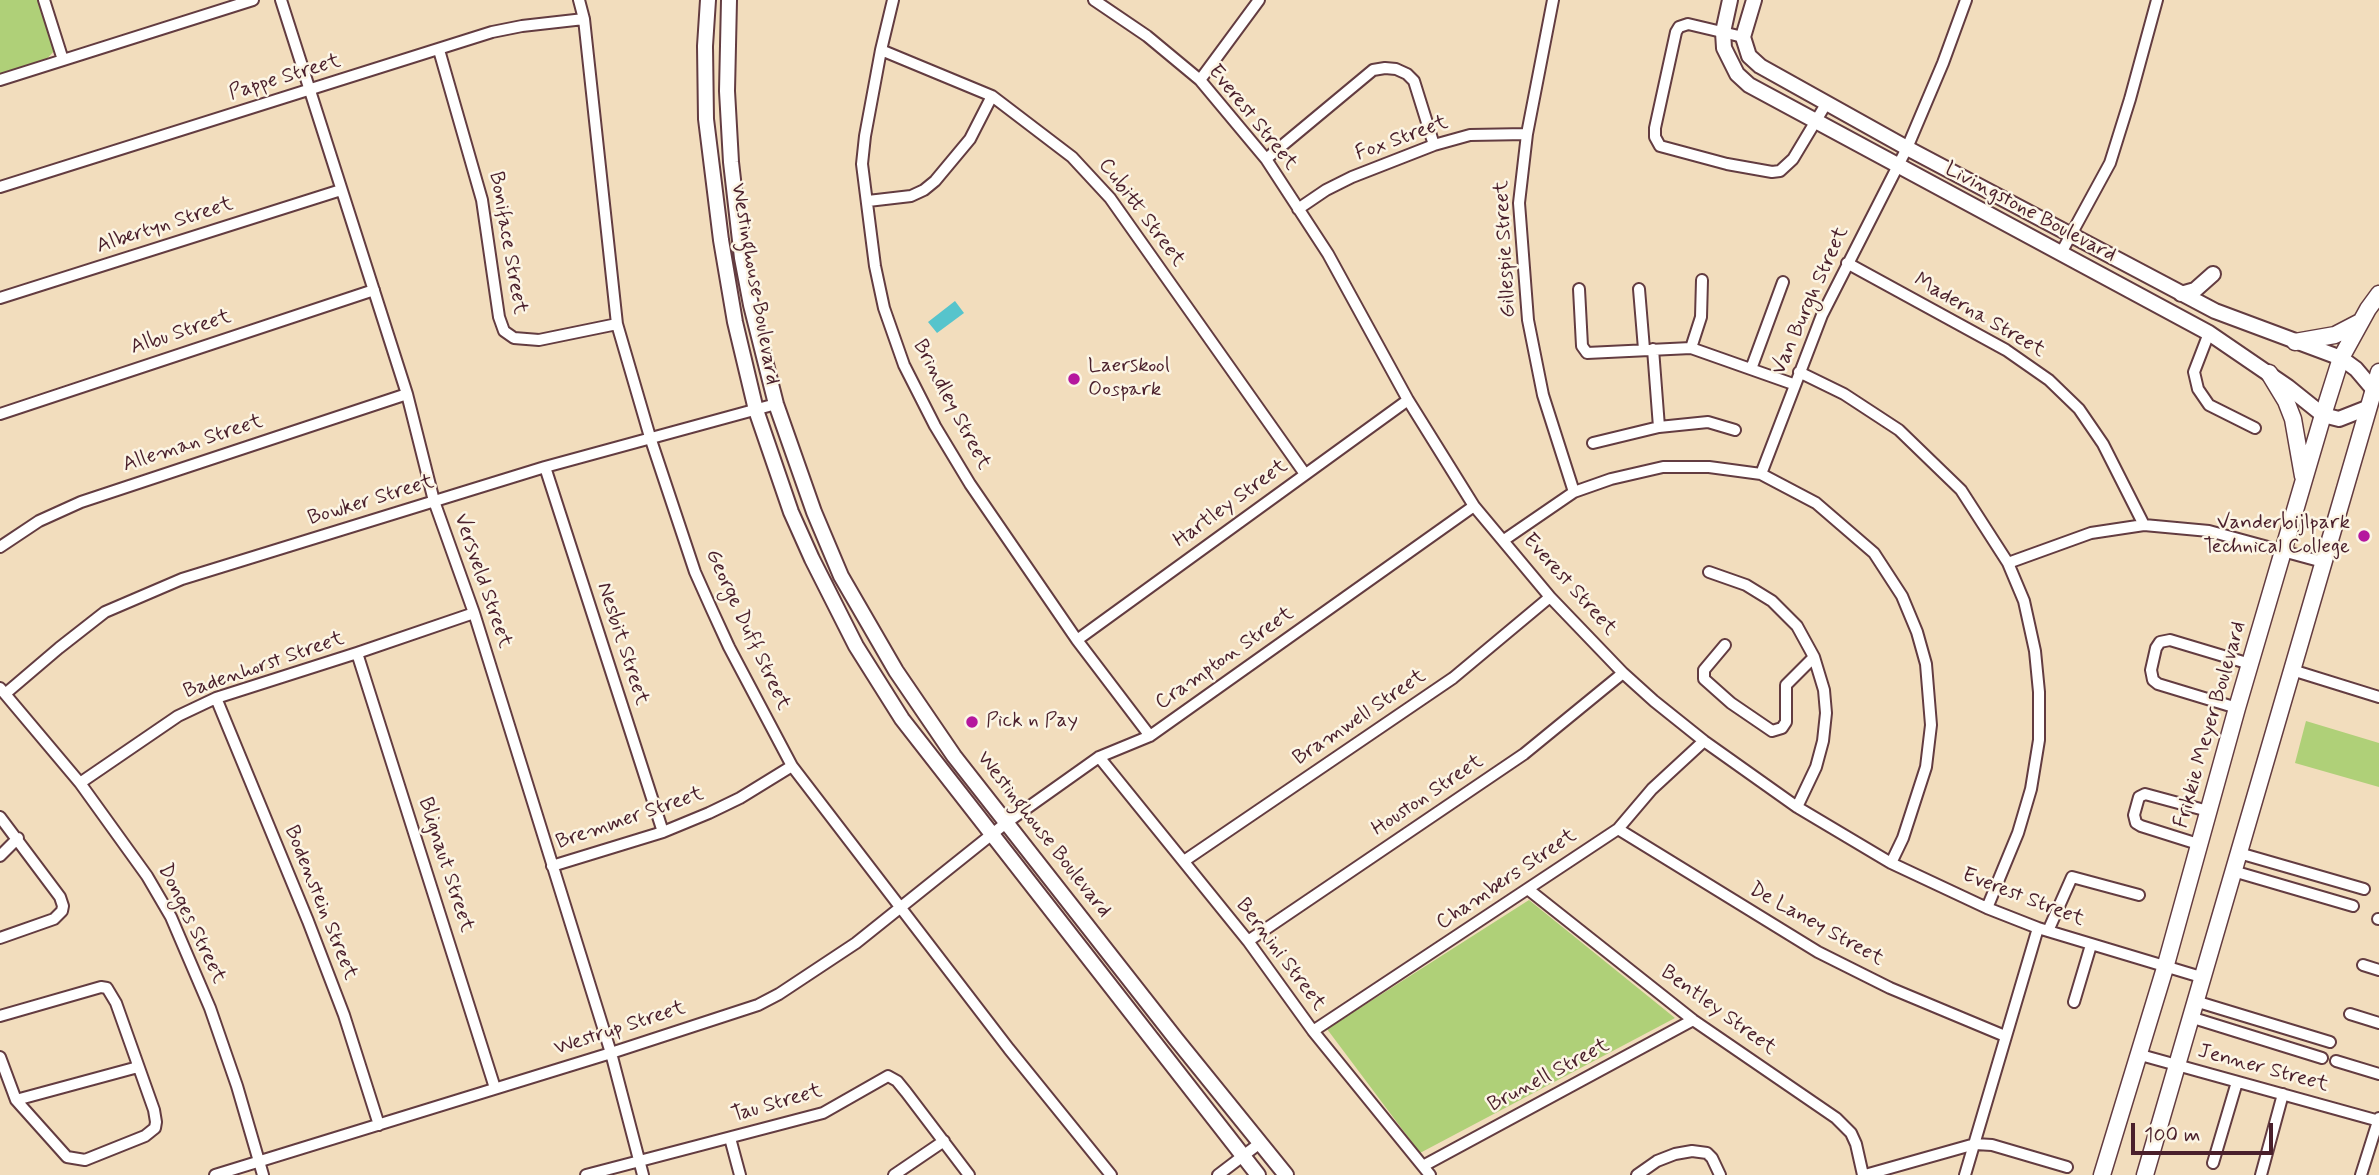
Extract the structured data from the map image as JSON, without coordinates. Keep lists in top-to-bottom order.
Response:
{
  "streets": {
    "main road": ["Frikkie Meyer Boulevard"],
    "street": [
      "Pappe Street",
      "Everest Street",
      "Fox Street",
      "Cubitt Street",
      "Livingstone Boulevard",
      "Albertyn Street",
      "Boniface Street",
      "Gillespie Street",
      "Westinghouse Boulevard",
      "Van Burgh Street",
      "Maderna Street",
      "Albu Street",
      "Brindley Street",
      "Alleman Street",
      "Bowker Street",
      "Hartley Street",
      "Versveld Street",
      "George Duff Street",
      "Nesbit Street",
      "Crampton Street",
      "Badenhorst Street",
      "Bramwell Street",
      "Houston Street",
      "Bremmer Street",
      "Blignaut Street",
      "Chambers Street",
      "Bodenstein Street",
      "Donges Street",
      "De Laney Street",
      "Bernini Street",
      "Bentley Street",
      "Westrup Street",
      "Jenner Street",
      "Brunell Street",
      "Tau Street"
    ]
  },
  "crossings": [
    ["Pappe Street", "Boniface Street"],
    ["Pappe Street", "Versveld Street"],
    ["Pappe Street", "George Duff Street"],
    ["Everest Street", "Fox Street"],
    ["Everest Street", "Hartley Street"],
    ["Everest Street", "Crampton Street"],
    ["Everest Street", "Bramwell Street"],
    ["Everest Street", "Frikkie Meyer Boulevard"],
    ["Everest Street", "Houston Street"],
    ["Everest Street", "Chambers Street"],
    ["Fox Street", "Gillespie Street"],
    ["Cubitt Street", "Brindley Street"],
    ["Cubitt Street", "Hartley Street"],
    ["Livingstone Boulevard", "Van Burgh Street"],
    ["Livingstone Boulevard", "Frikkie Meyer Boulevard"],
    ["Albertyn Street", "Versveld Street"],
    ["Boniface Street", "George Duff Street"],
    ["Westinghouse Boulevard", "Bowker Street"],
    ["Westinghouse Boulevard", "Crampton Street"],
    ["Westinghouse Boulevard", "Westrup Street"],
    ["Van Burgh Street", "Maderna Street"],
    ["Albu Street", "Versveld Street"],
    ["Brindley Street", "Hartley Street"],
    ["Brindley Street", "Crampton Street"],
    ["Alleman Street", "Versveld Street"],
    ["Bowker Street", "Versveld Street"],
    ["Bowker Street", "George Duff Street"],
    ["Bowker Street", "Nesbit Street"],
    ["Bowker Street", "Donges Street"],
    ["Versveld Street", "Badenhorst Street"],
    ["Versveld Street", "Bremmer Street"],
    ["Versveld Street", "Westrup Street"],
    ["Versveld Street", "Tau Street"],
    ["George Duff Street", "Bremmer Street"],
    ["George Duff Street", "Westrup Street"],
    ["Nesbit Street", "Bremmer Street"],
    ["Crampton Street", "Bernini Street"],
    ["Crampton Street", "Westrup Street"],
    ["Badenhorst Street", "Blignaut Street"],
    ["Badenhorst Street", "Bodenstein Street"],
    ["Badenhorst Street", "Donges Street"],
    ["Bramwell Street", "Bernini Street"],
    ["Frikkie Meyer Boulevard", "Jenner Street"],
    ["Houston Street", "Bernini Street"],
    ["Blignaut Street", "Westrup Street"],
    ["Chambers Street", "De Laney Street"],
    ["Chambers Street", "Bernini Street"],
    ["Chambers Street", "Bentley Street"],
    ["Bodenstein Street", "Westrup Street"],
    ["Donges Street", "Westrup Street"],
    ["Bernini Street", "Brunell Street"],
    ["Bentley Street", "Brunell Street"]
  ],
  "places": ["Laerskool Oospark", "Vanderbijlpark Technical College", "Pick n Pay"],
  "scale_bar": "100 m"
}
